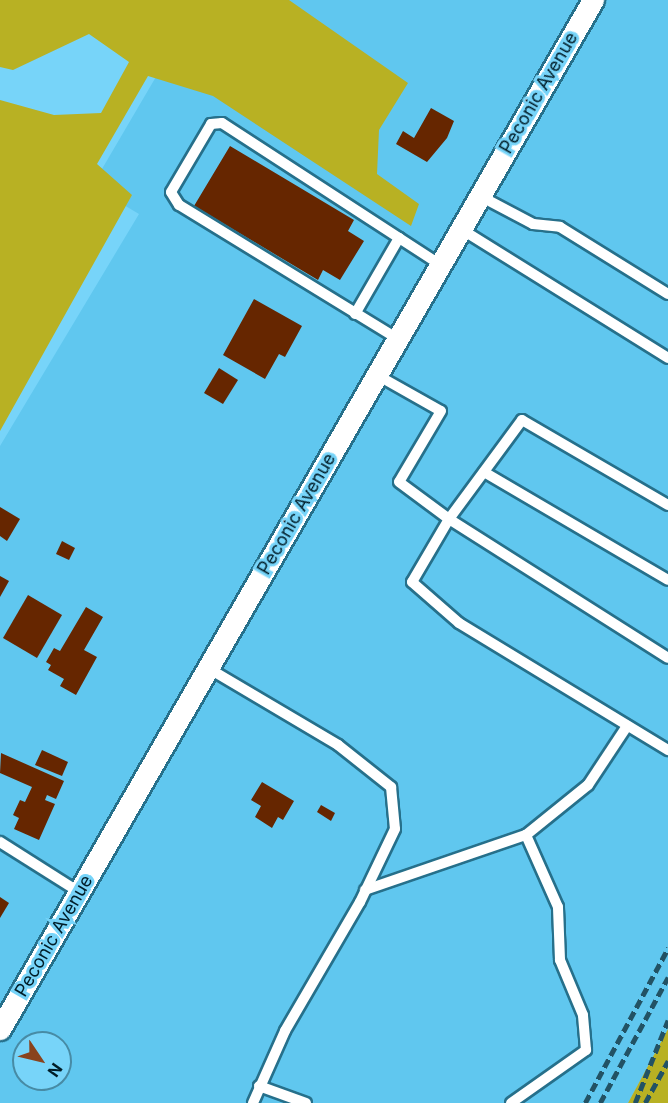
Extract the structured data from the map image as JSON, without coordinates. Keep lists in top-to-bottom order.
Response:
{
  "streets": {
    "street": ["Peconic Avenue"]
  },
  "north": "bottom right"
}
